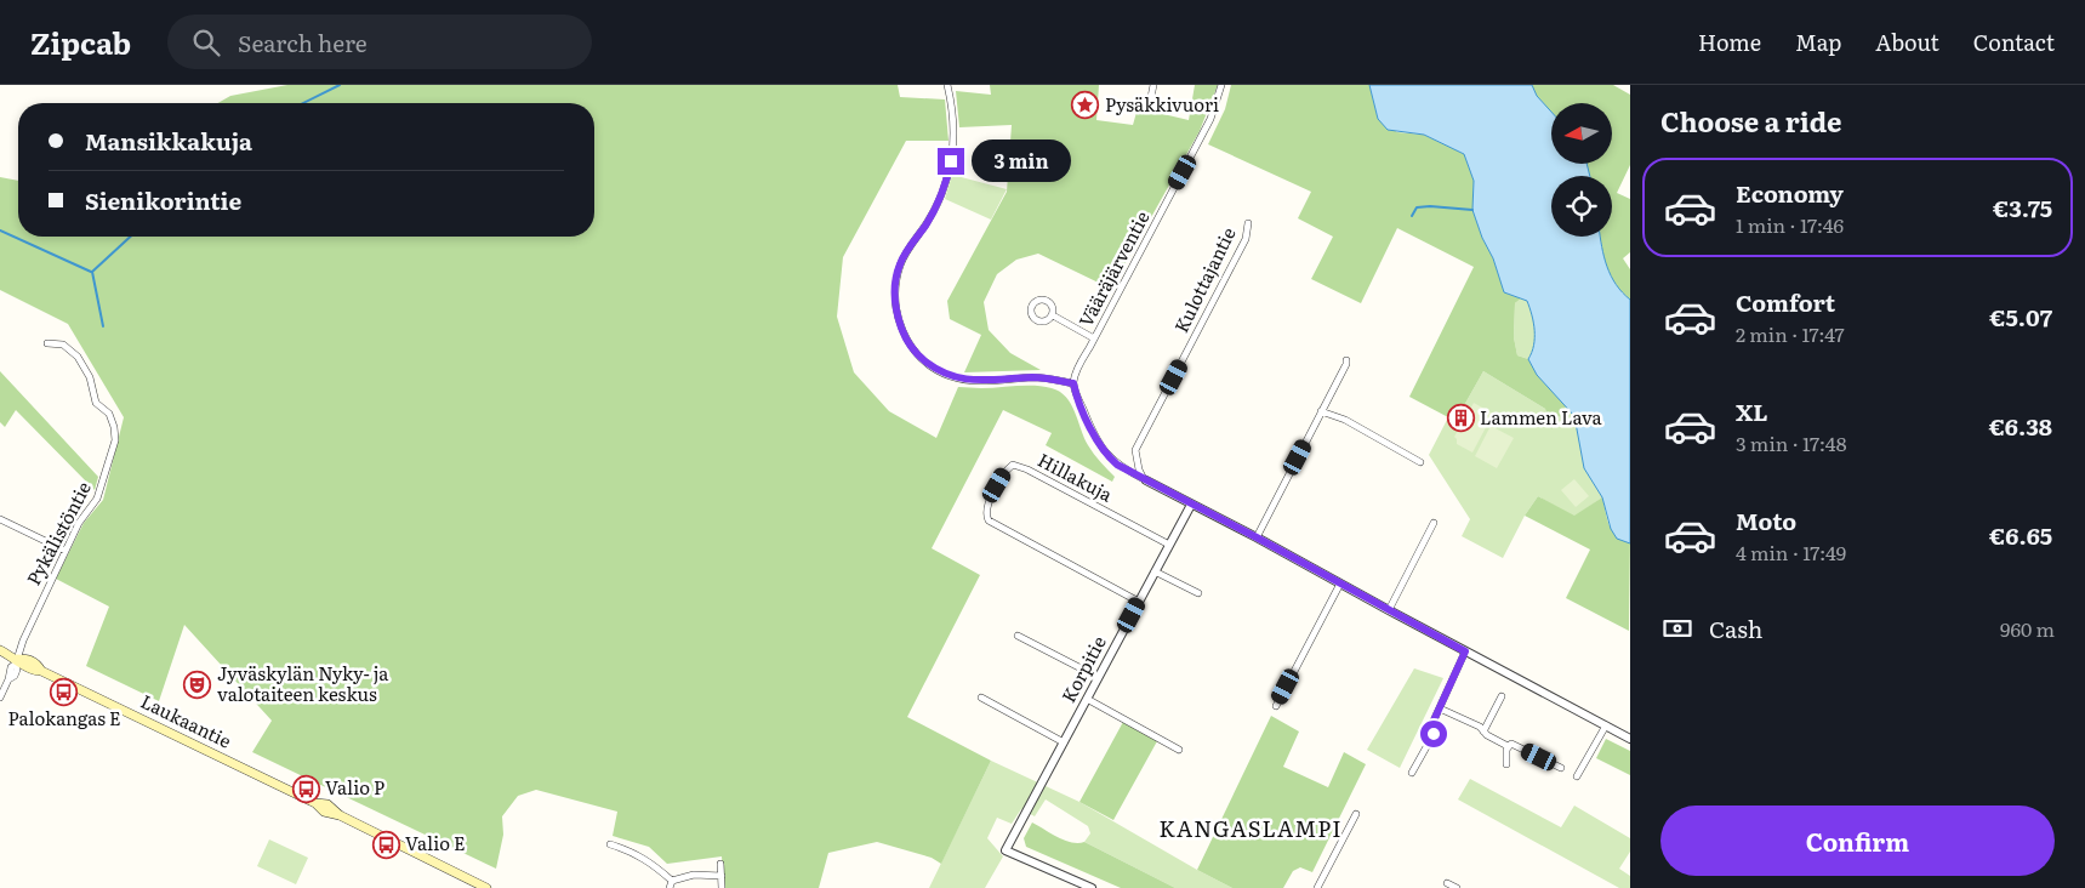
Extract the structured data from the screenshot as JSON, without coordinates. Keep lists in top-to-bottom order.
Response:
{
  "streets": {
    "main road": ["Laukaantie"],
    "street": [
      "Vääräjärventie",
      "Kulottajantie",
      "Hillakuja",
      "Pykälistöntie",
      "Korpitie"
    ]
  },
  "crossings": [
    ["Hillakuja", "Korpitie"],
    ["Pykälistöntie", "Laukaantie"]
  ],
  "districts": ["KANGASLAMPI"],
  "places": {
    "place": ["Pysäkkivuori"],
    "building": ["Lammen Lava"],
    "theatre": ["Jyväskylän Nyky- ja valotaiteen keskus"],
    "bus stop": ["Palokangas E", "Valio P", "Valio E"]
  },
  "north": "left",
  "page": {
    "header": "Zipcab",
    "search": "Search here",
    "nav": [
      "Home",
      "Map",
      "About",
      "Contact"
    ],
    "heading": "Choose a ride",
    "banner": ["Mansikkakuja", "Sienikorintie"],
    "bubble": "3 min",
    "list": [
      {
        "name": "Economy",
        "note": "1 min · 17:46",
        "value": "€3.75"
      },
      {
        "name": "Comfort",
        "note": "2 min · 17:47",
        "value": "€5.07"
      },
      {
        "name": "XL",
        "note": "3 min · 17:48",
        "value": "€6.38"
      },
      {
        "name": "Moto",
        "note": "4 min · 17:49",
        "value": "€6.65"
      }
    ],
    "pay": ["Cash", "960 m"],
    "buttons": "Confirm"
  }
}
